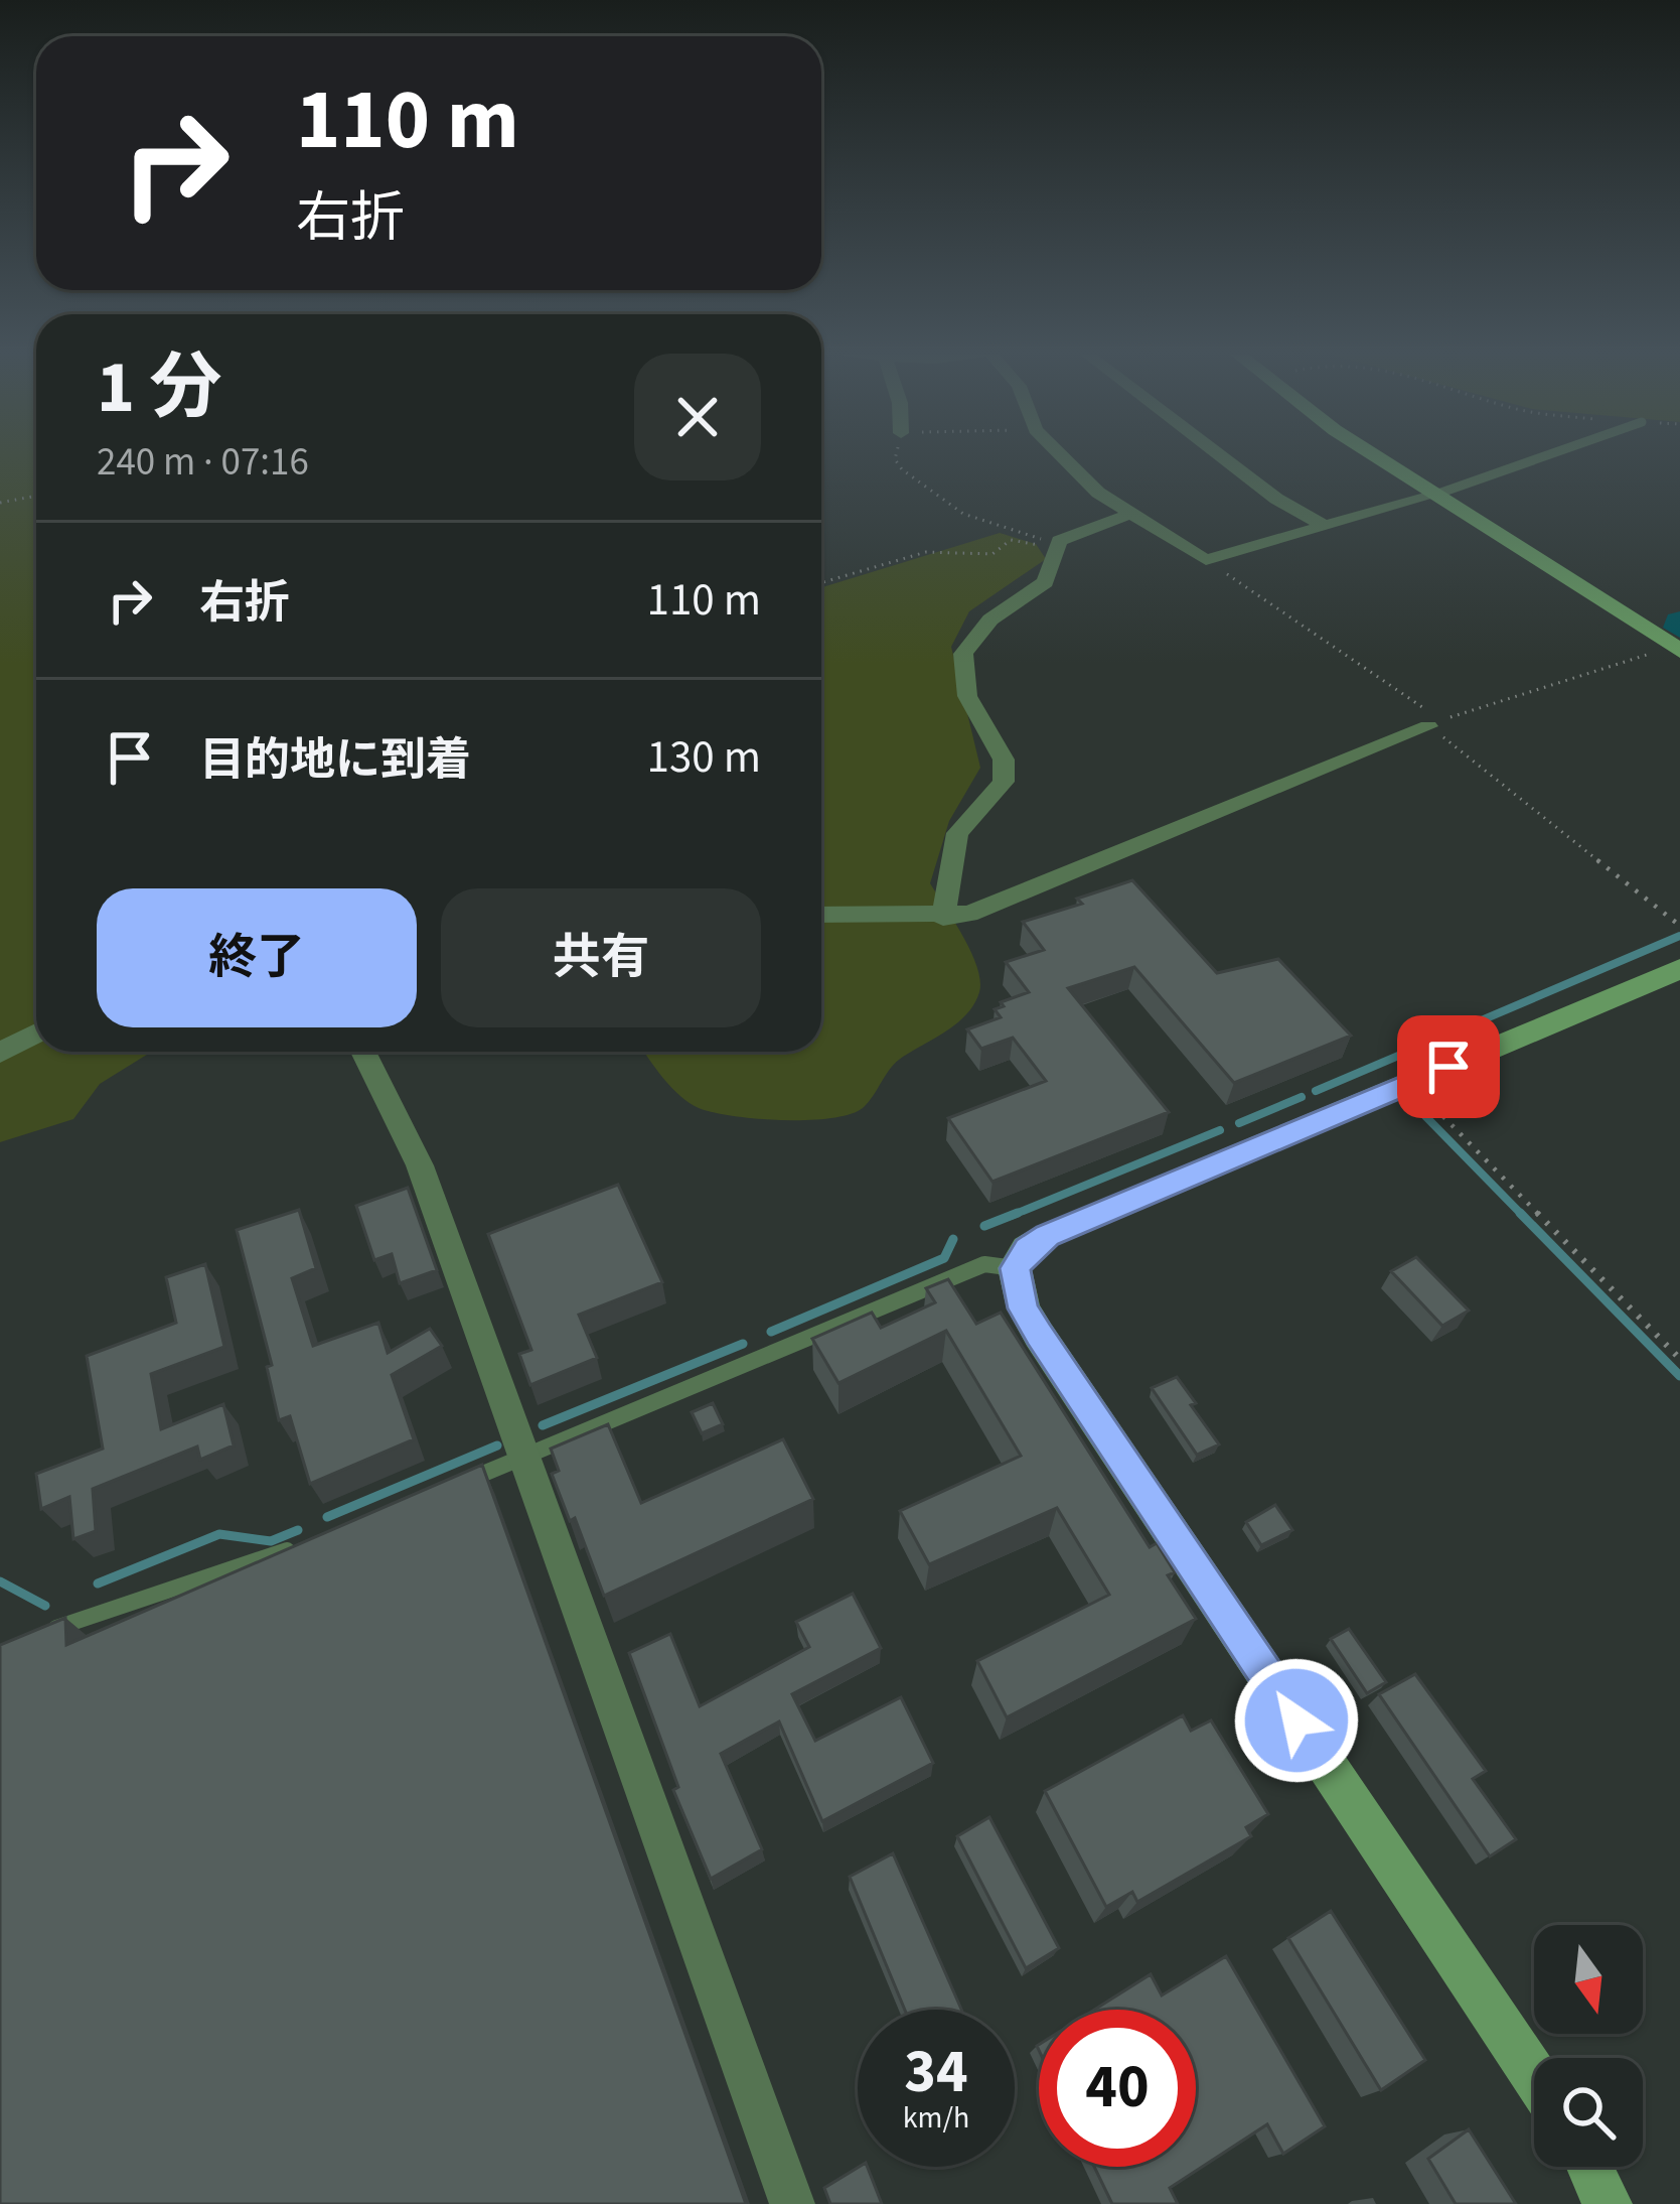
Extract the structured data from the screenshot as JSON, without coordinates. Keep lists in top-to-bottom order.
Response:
{
  "north": "bottom",
  "page": {
    "turn": ["110 m", "右折"],
    "heading": ["1 分", "240 m · 07:16"],
    "list": [
      {
        "name": "右折",
        "value": "110 m"
      },
      {
        "name": "目的地に到着",
        "value": "130 m"
      }
    ],
    "buttons": ["終了", "共有"],
    "speed": "34 km/h",
    "limit": "40"
  }
}
